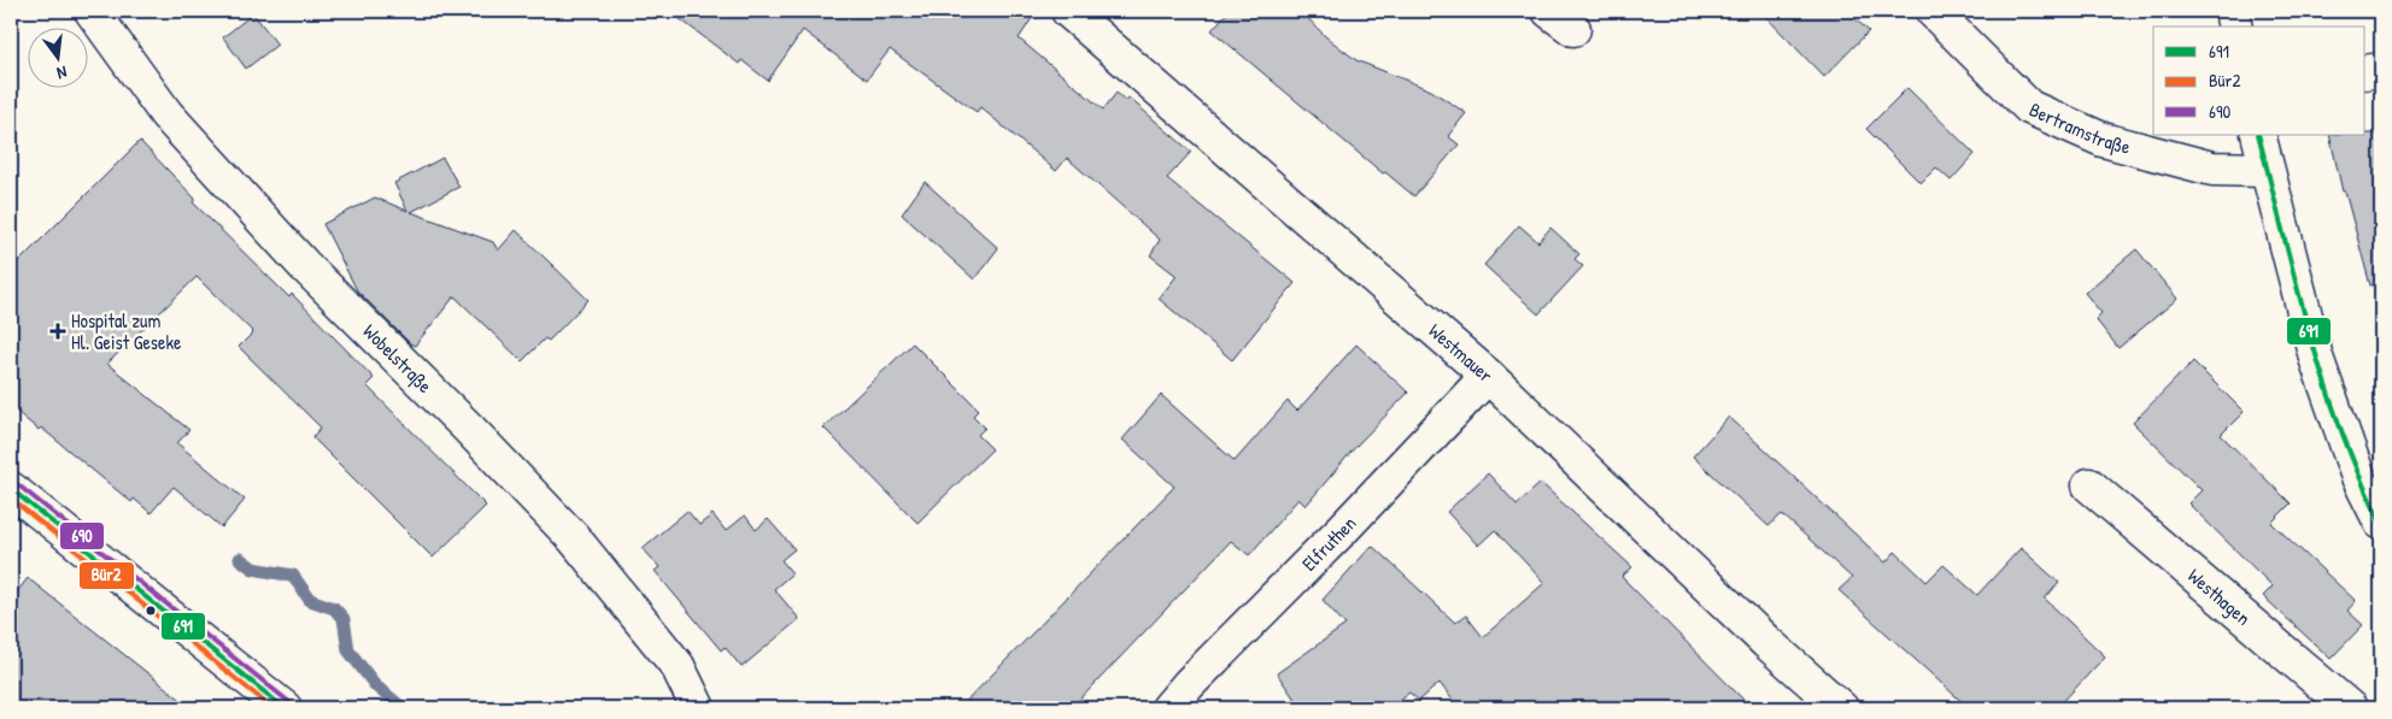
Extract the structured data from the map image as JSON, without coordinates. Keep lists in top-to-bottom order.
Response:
{
  "streets": {
    "street": [
      "Bertramstraße",
      "Westmauer",
      "Wobelstraße",
      "Elfruthen",
      "Westhagen"
    ]
  },
  "crossings": [
    ["Westmauer", "Elfruthen"]
  ],
  "places": {
    "health": ["Hospital zum Hl. Geist Geseke"]
  },
  "lines": ["transit line 691", "transit line 690", "transit line Bür2"],
  "legend": ["691", "Bür2", "690"],
  "north": "bottom"
}
